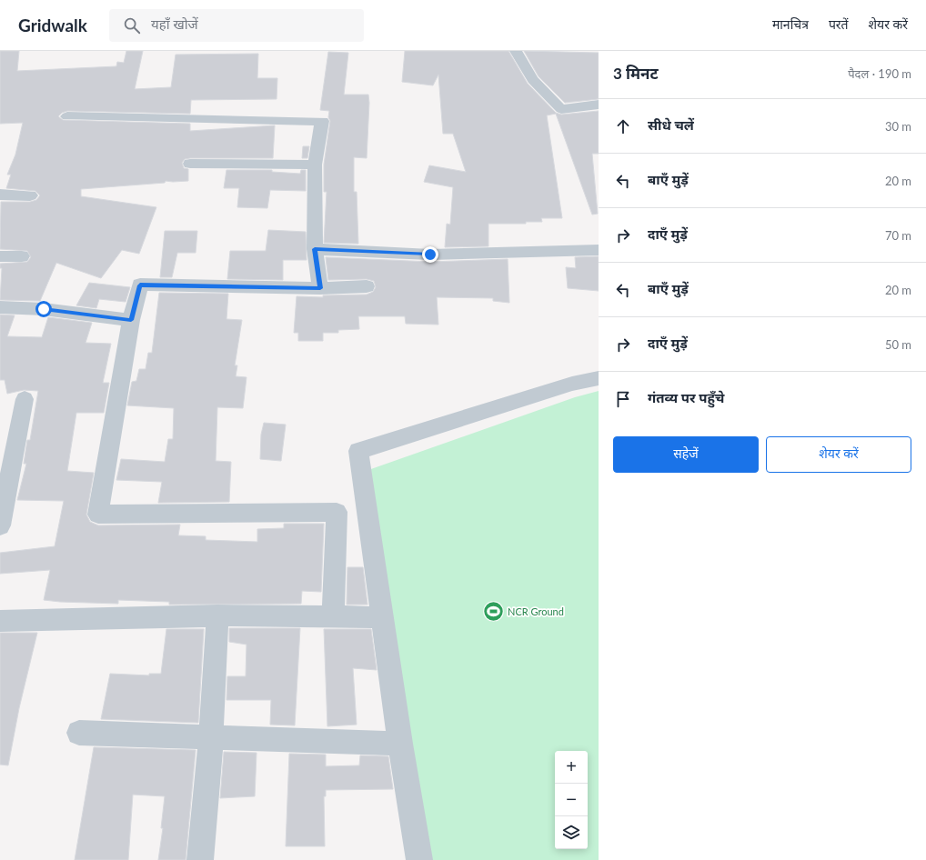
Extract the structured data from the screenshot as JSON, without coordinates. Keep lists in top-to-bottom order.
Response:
{
  "places": {
    "sports": ["NCR Ground"]
  },
  "page": {
    "header": "Gridwalk",
    "search": "यहाँ खोजें",
    "nav": ["मानचित्र", "परतें", "शेयर करें"],
    "heading": ["3 मिनट", "पैदल · 190 m"],
    "list": [
      ["सीधे चलें", "30 m"],
      ["बाएँ मुड़ें", "20 m"],
      ["दाएँ मुड़ें", "70 m"],
      ["बाएँ मुड़ें", "20 m"],
      ["दाएँ मुड़ें", "50 m"],
      "गंतव्य पर पहुँचे"
    ],
    "buttons": ["सहेजें", "शेयर करें"],
    "map_buttons": ["+", "−"]
  }
}
